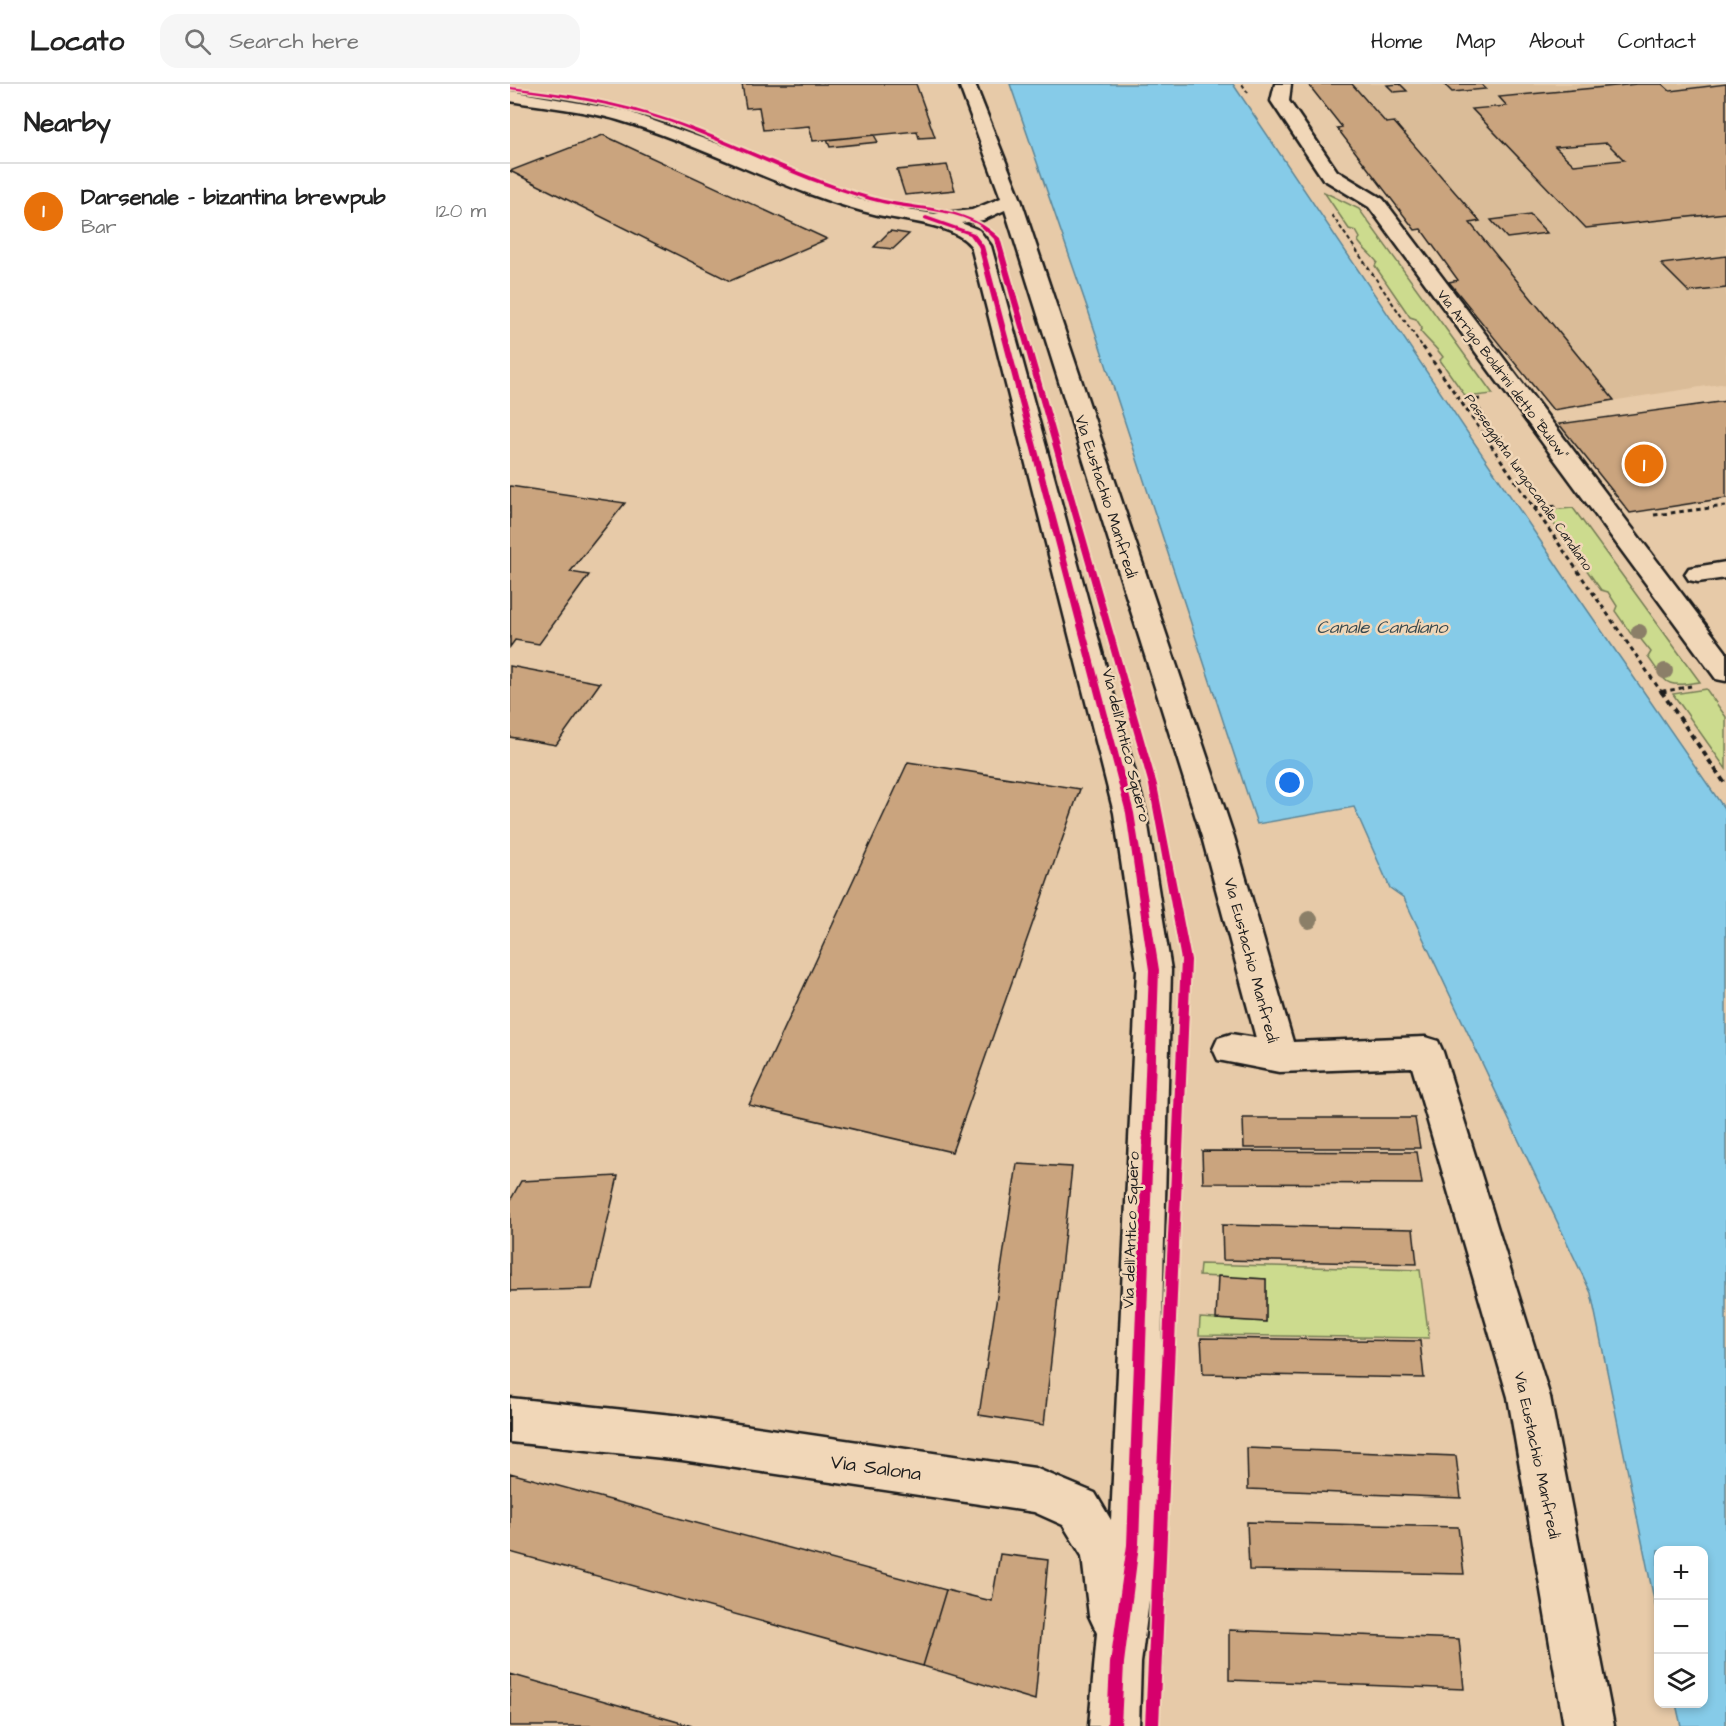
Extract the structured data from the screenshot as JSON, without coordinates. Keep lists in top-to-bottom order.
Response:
{
  "streets": {
    "street": [
      "Via Arrigo Boldrini detto \"Bulow\"",
      "Via Eustachio Manfredi",
      "Via dell'Antico Squero",
      "Via Salona"
    ],
    "path": ["Passeggiata lungocanale Candiano"]
  },
  "crossings": [
    ["Via dell'Antico Squero", "Via Salona"]
  ],
  "water": ["Canale Candiano"],
  "page": {
    "header": "Locato",
    "search": "Search here",
    "nav": [
      "Home",
      "Map",
      "About",
      "Contact"
    ],
    "heading": "Nearby",
    "list": [
      {
        "mark": "1",
        "name": "Darsenale - bizantina brewpub",
        "note": "Bar",
        "value": "120 m"
      }
    ],
    "pins": "1",
    "map_buttons": ["+", "−"]
  }
}
